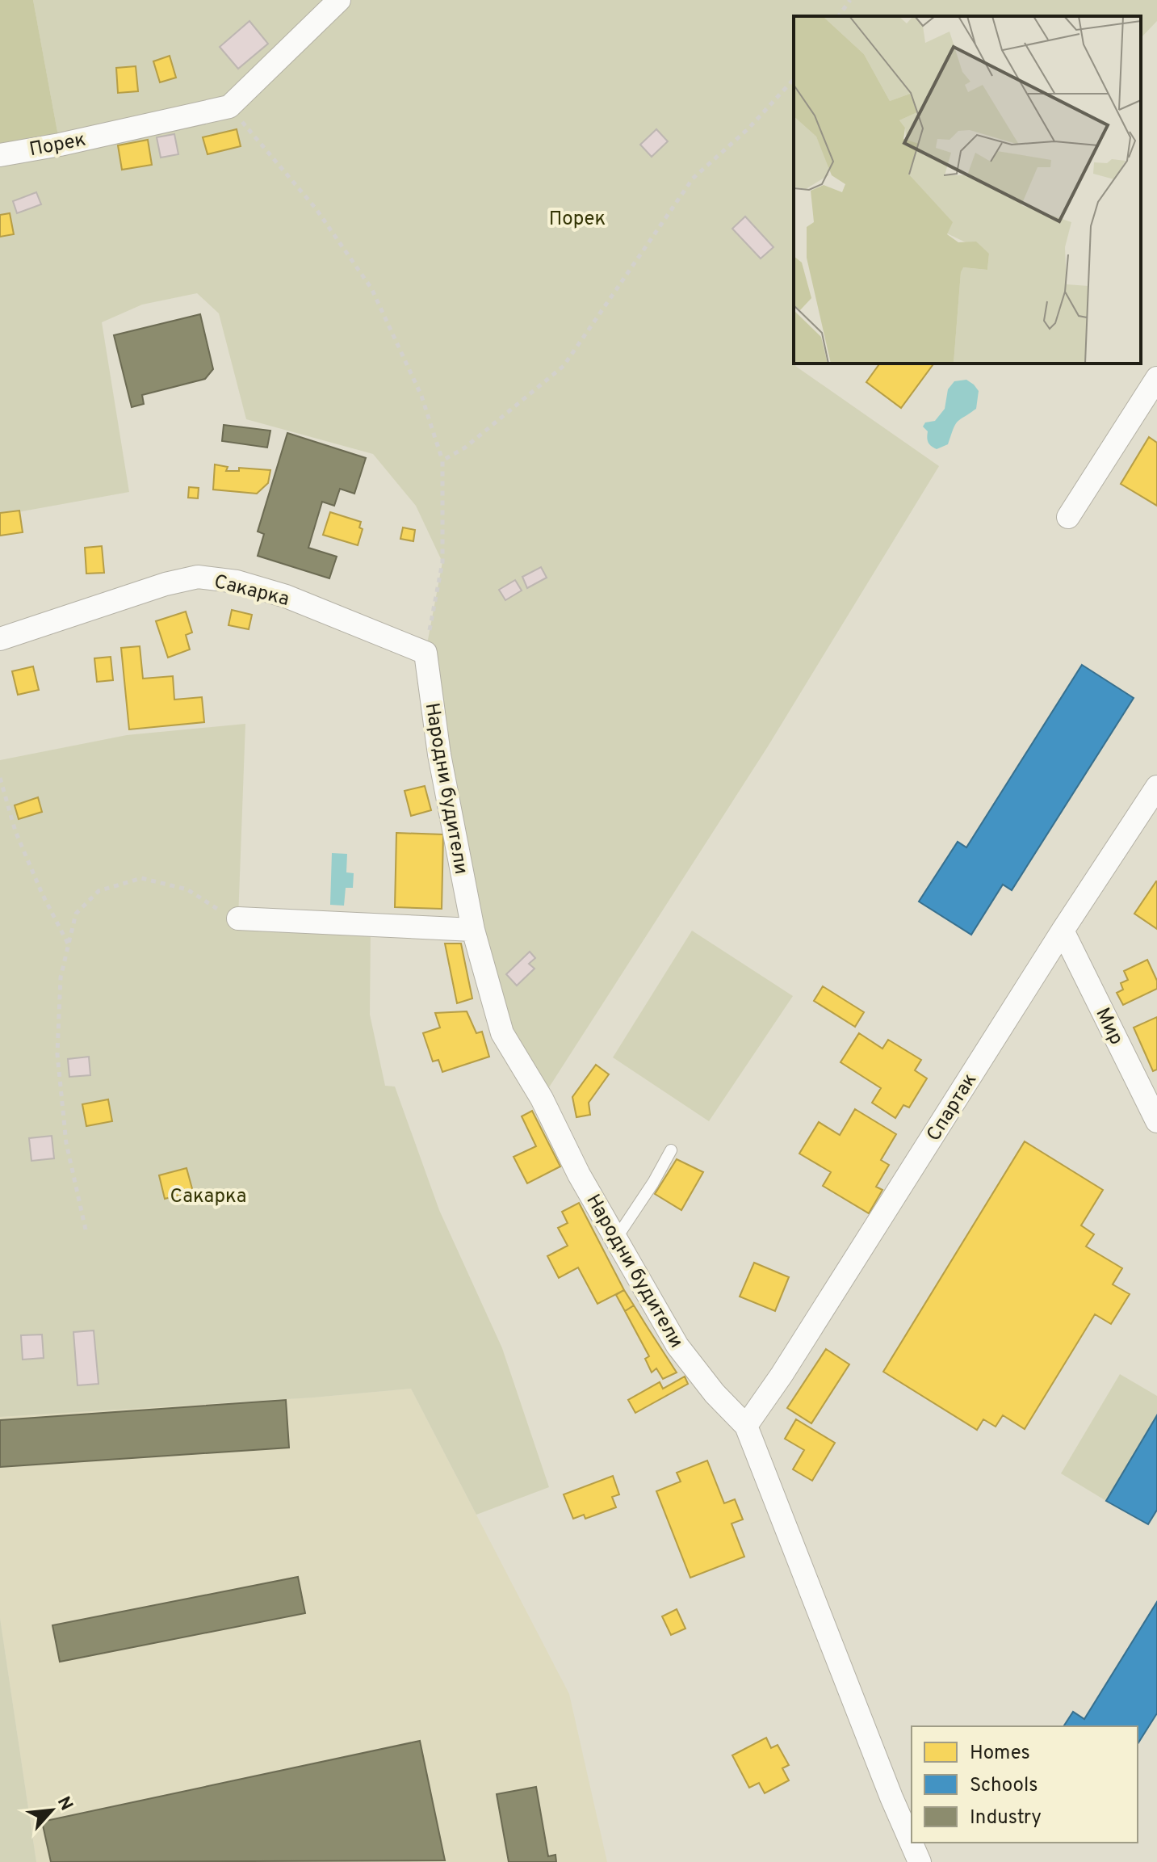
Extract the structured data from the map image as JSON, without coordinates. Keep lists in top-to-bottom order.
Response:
{
  "streets": {
    "street": [
      "Порек",
      "Сакарка",
      "Народни будители",
      "Мир",
      "Спартак"
    ]
  },
  "crossings": [
    ["Сакарка", "Народни будители"],
    ["Народни будители", "Спартак"],
    ["Мир", "Спартак"]
  ],
  "parks": ["Порек", "Сакарка"],
  "legend": ["Homes", "Schools", "Industry"],
  "north": "top right"
}
